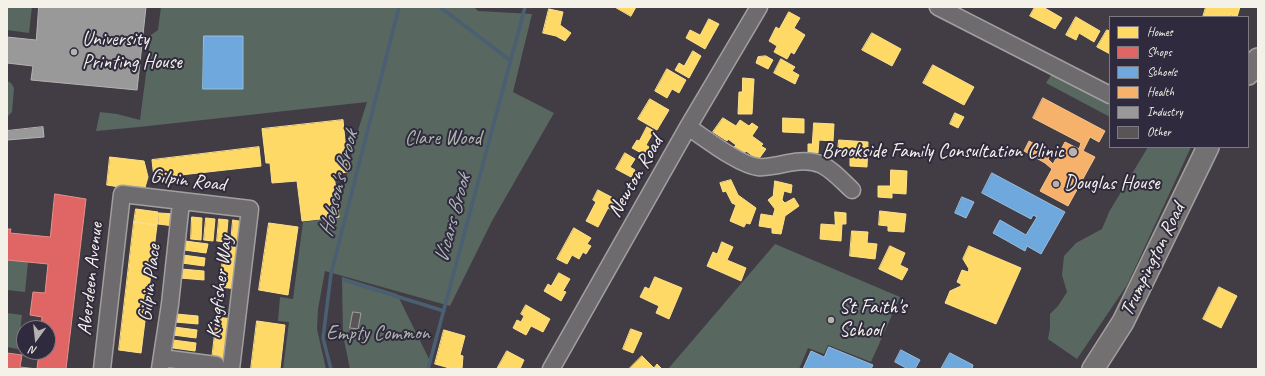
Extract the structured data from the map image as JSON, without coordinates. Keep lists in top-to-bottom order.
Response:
{
  "streets": {
    "main road": ["Trumpington Road"],
    "street": [
      "Newton Road",
      "Gilpin Road",
      "Aberdeen Avenue",
      "Gilpin Place",
      "Kingfisher Way"
    ]
  },
  "crossings": [
    ["Gilpin Road", "Aberdeen Avenue"],
    ["Gilpin Road", "Gilpin Place"],
    ["Gilpin Road", "Kingfisher Way"]
  ],
  "water": ["Hobson's Brook", "Vicars Brook"],
  "parks": ["Clare Wood", "Empty Common"],
  "places": [
    "University Printing House",
    "Brookside Family Consultation Clinic",
    "Douglas House",
    "St Faith's School"
  ],
  "legend": [
    "Homes",
    "Shops",
    "Schools",
    "Health",
    "Industry",
    "Other"
  ],
  "north": "bottom"
}
